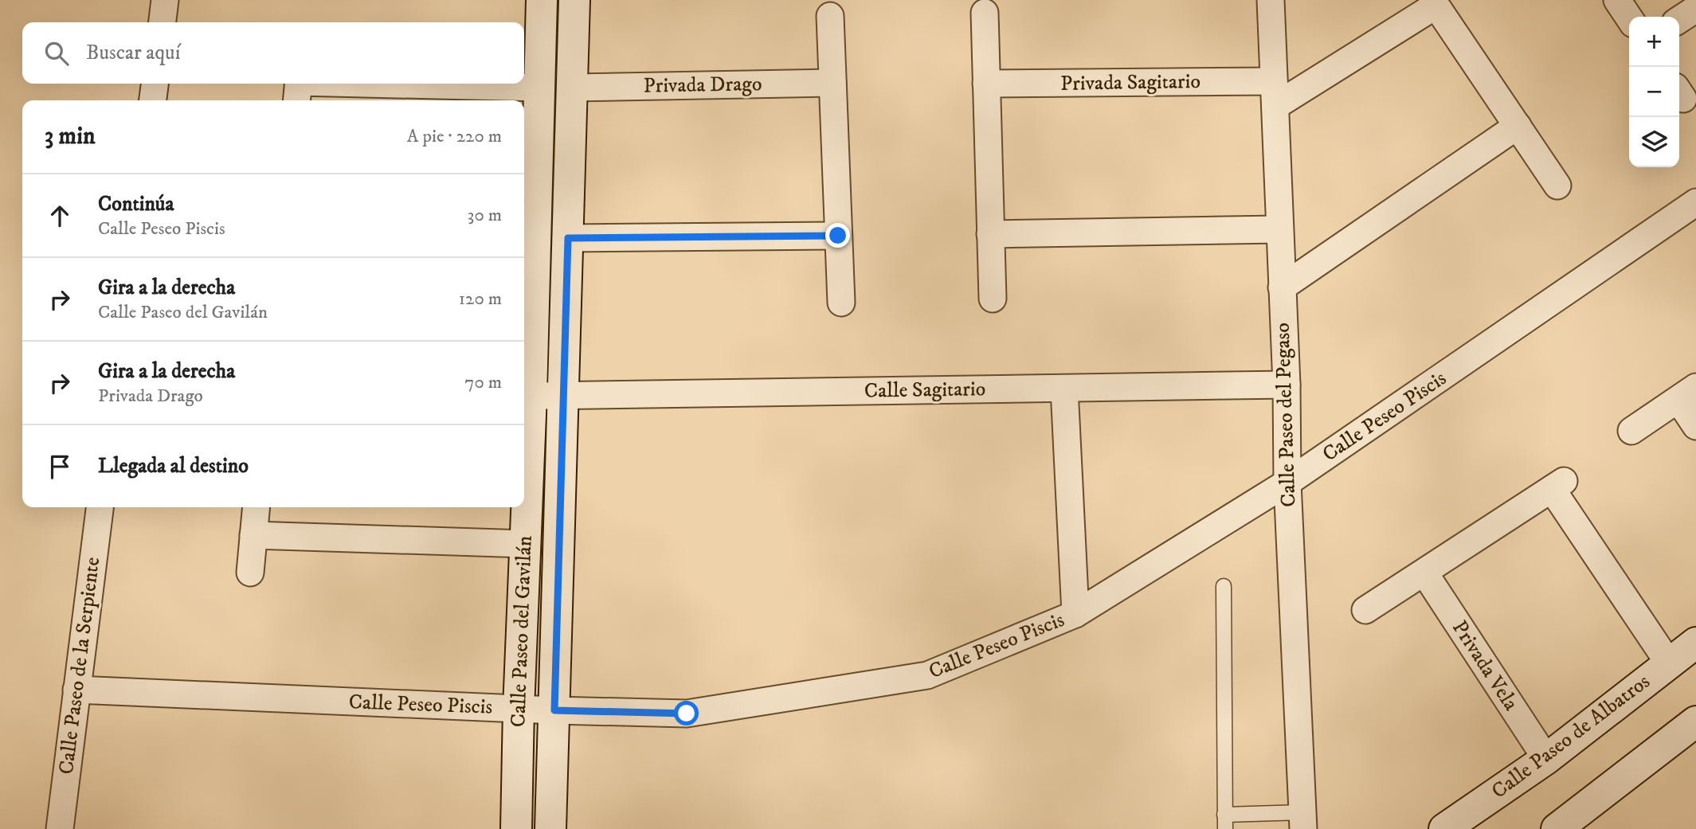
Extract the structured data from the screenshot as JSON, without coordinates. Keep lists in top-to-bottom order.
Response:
{
  "streets": {
    "street": [
      "Privada Sagitario",
      "Privada Drago",
      "Calle Sagitario",
      "Calle Paseo del Pegaso",
      "Calle Peseo Piscis",
      "Calle Paseo del Gavilán",
      "Calle Paseo de la Serpiente",
      "Privada Vela",
      "Calle Paseo de Albatros"
    ]
  },
  "crossings": [
    ["Privada Sagitario", "Calle Paseo del Pegaso"],
    ["Privada Drago", "Calle Paseo del Gavilán"],
    ["Calle Sagitario", "Calle Paseo del Pegaso"],
    ["Calle Sagitario", "Calle Paseo del Gavilán"],
    ["Calle Paseo del Pegaso", "Calle Peseo Piscis"],
    ["Calle Peseo Piscis", "Calle Paseo del Gavilán"],
    ["Calle Peseo Piscis", "Calle Paseo de la Serpiente"],
    ["Privada Vela", "Calle Paseo de Albatros"]
  ],
  "page": {
    "map_buttons": ["+", "−"],
    "search": "Buscar aquí",
    "heading": ["3 min", "A pie · 220 m"],
    "list": [
      ["Continúa", "Calle Peseo Piscis", "30 m"],
      ["Gira a la derecha", "Calle Paseo del Gavilán", "120 m"],
      ["Gira a la derecha", "Privada Drago", "70 m"],
      "Llegada al destino"
    ]
  }
}
